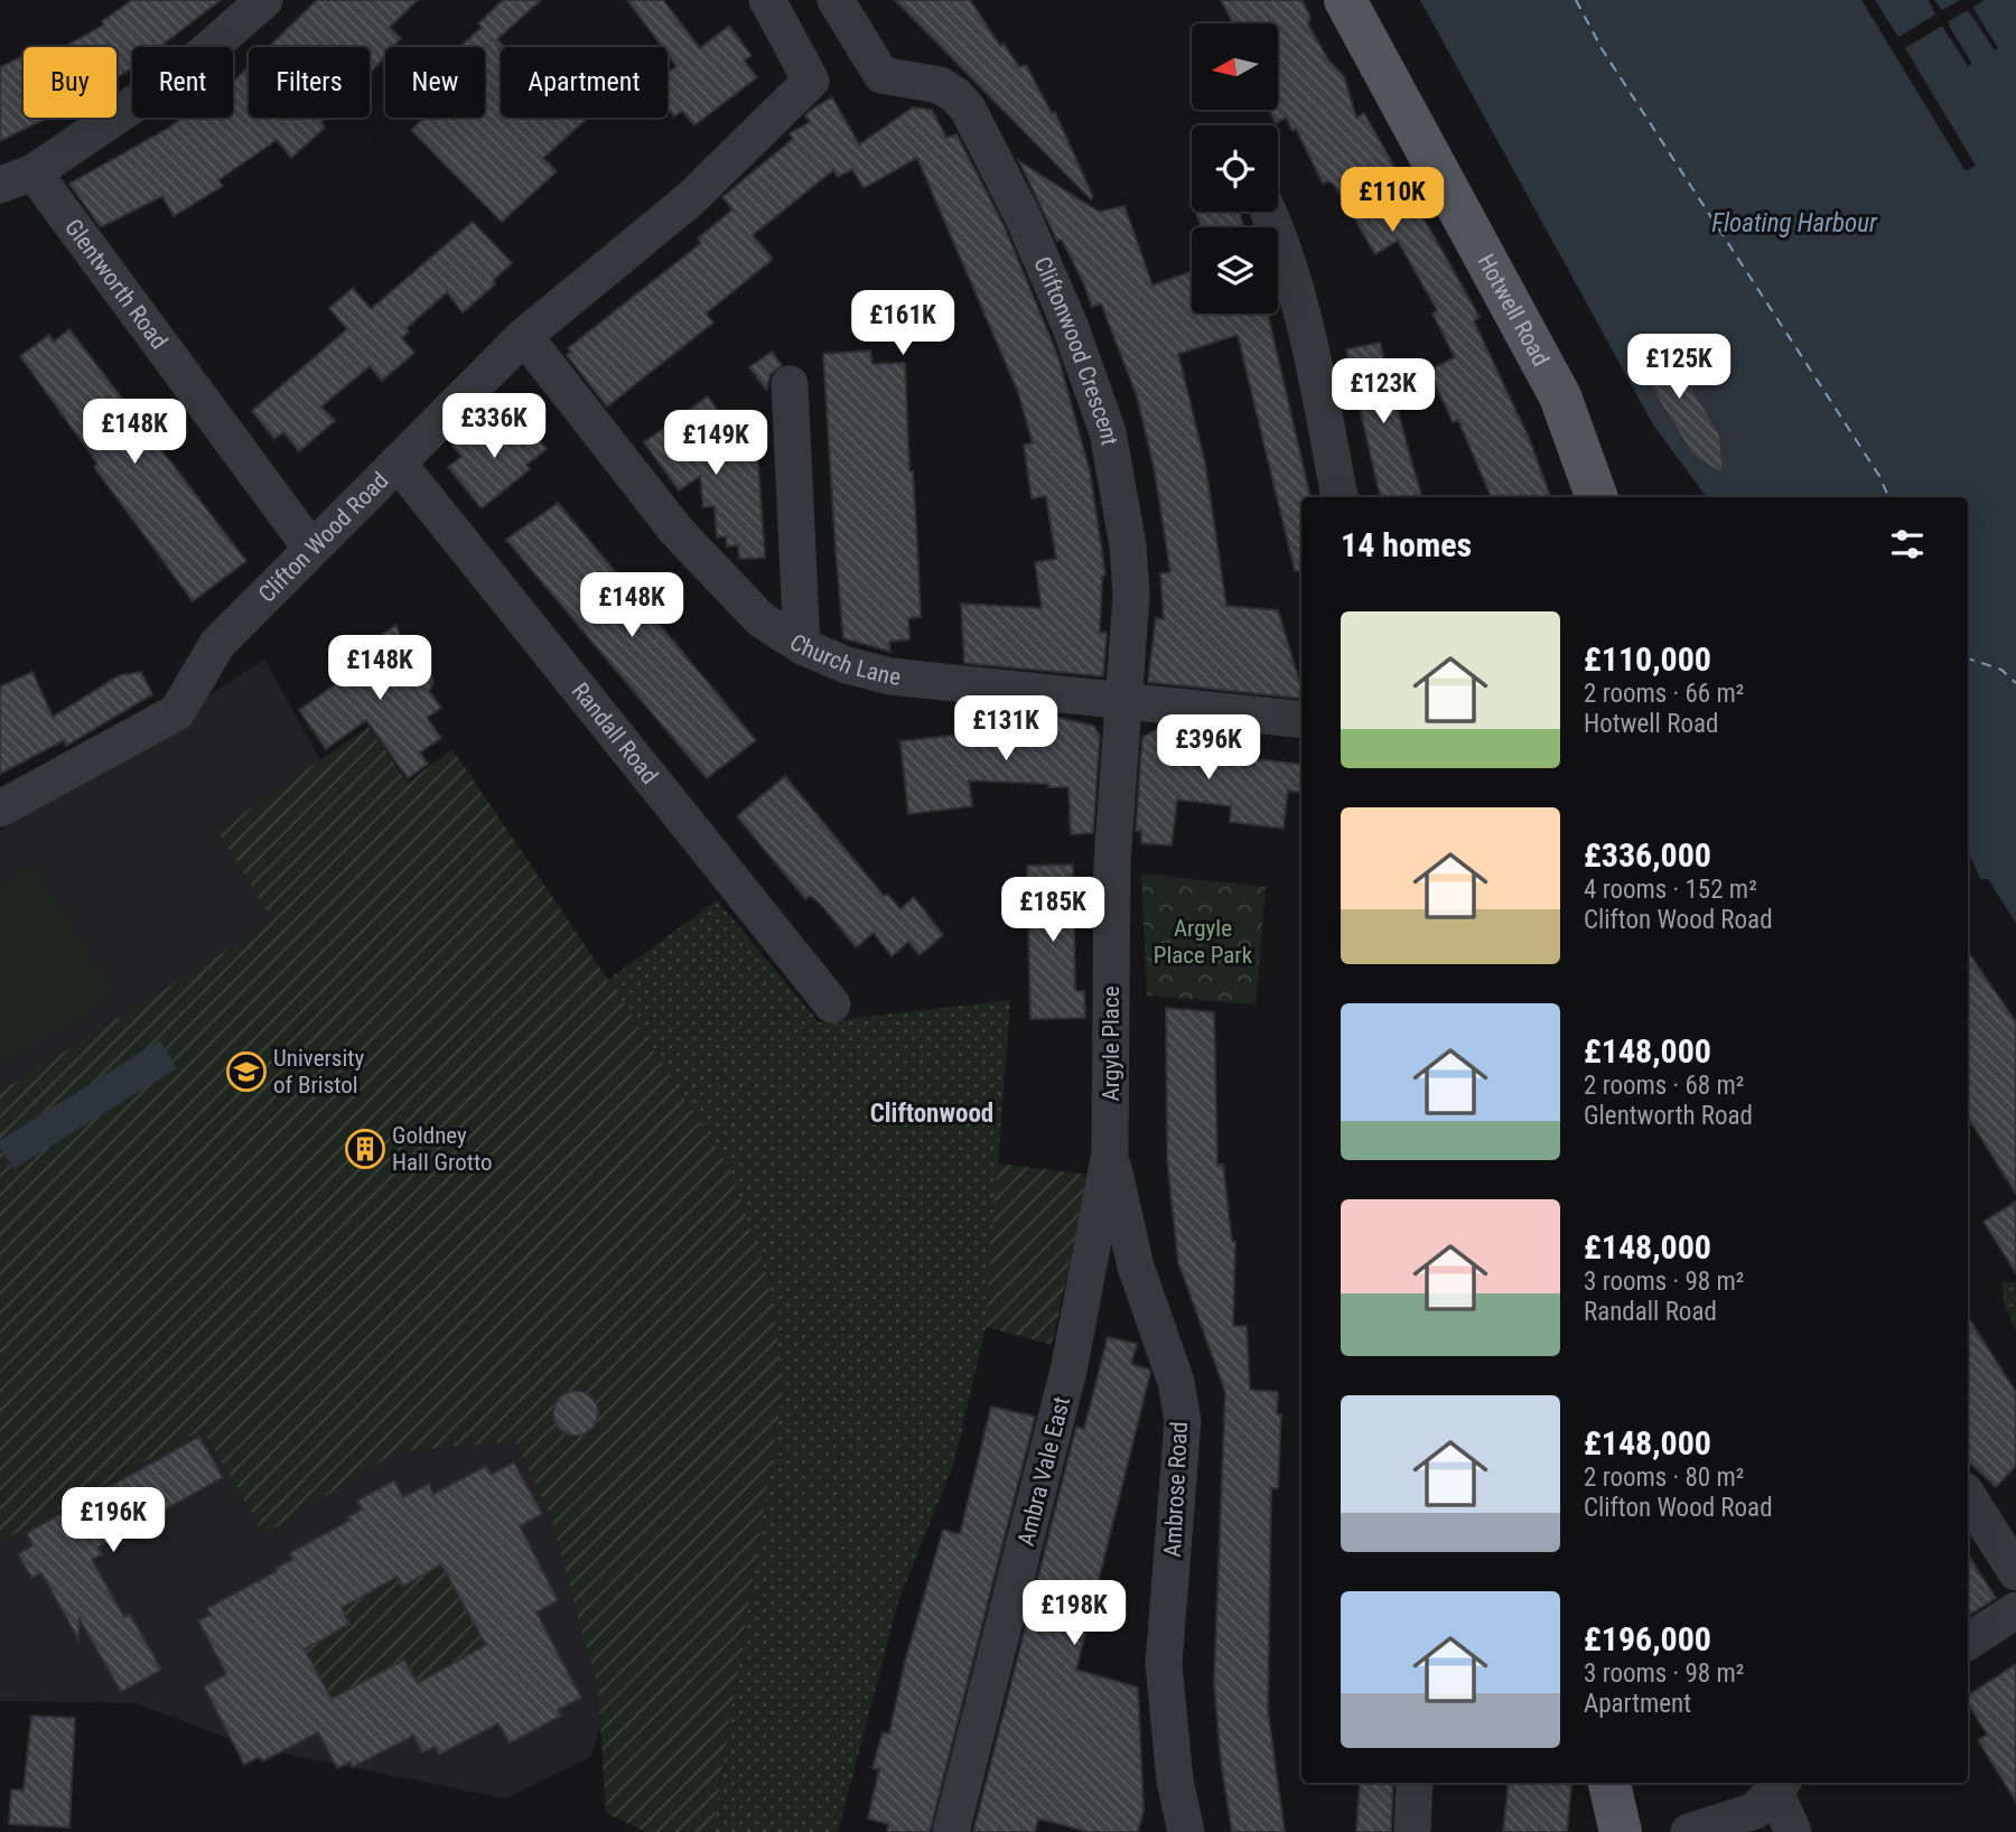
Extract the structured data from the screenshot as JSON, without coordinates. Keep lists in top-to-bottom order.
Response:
{
  "streets": {
    "main road": ["Hotwell Road"],
    "street": [
      "Glentworth Road",
      "Cliftonwood Crescent",
      "Clifton Wood Road",
      "Church Lane",
      "Randall Road",
      "Argyle Place",
      "Ambra Vale East",
      "Ambrose Road"
    ]
  },
  "crossings": [
    ["Glentworth Road", "Clifton Wood Road"],
    ["Cliftonwood Crescent", "Church Lane"],
    ["Cliftonwood Crescent", "Argyle Place"],
    ["Clifton Wood Road", "Church Lane"],
    ["Clifton Wood Road", "Randall Road"],
    ["Church Lane", "Argyle Place"],
    ["Argyle Place", "Ambra Vale East"],
    ["Argyle Place", "Ambrose Road"],
    ["Ambra Vale East", "Ambrose Road"]
  ],
  "districts": ["Cliftonwood"],
  "water": ["Floating Harbour"],
  "parks": ["Argyle Place Park"],
  "places": {
    "school or university": ["University of Bristol"],
    "building": ["Goldney Hall Grotto"]
  },
  "north": "left",
  "page": {
    "chip": [
      "Buy",
      "Rent",
      "Filters",
      "New",
      "Apartment"
    ],
    "price": [
      "£110K",
      "£161K",
      "£125K",
      "£123K",
      "£336K",
      "£148K",
      "£149K",
      "£148K",
      "£148K",
      "£131K",
      "£396K",
      "£185K",
      "£196K",
      "£198K"
    ],
    "heading": "14 homes",
    "list": [
      {
        "name": "£110,000",
        "note": "2 rooms · 66 m² · Hotwell Road"
      },
      {
        "name": "£336,000",
        "note": "4 rooms · 152 m² · Clifton Wood Road"
      },
      {
        "name": "£148,000",
        "note": "2 rooms · 68 m² · Glentworth Road"
      },
      {
        "name": "£148,000",
        "note": "3 rooms · 98 m² · Randall Road"
      },
      {
        "name": "£148,000",
        "note": "2 rooms · 80 m² · Clifton Wood Road"
      },
      {
        "name": "£196,000",
        "note": "3 rooms · 98 m² · Apartment"
      }
    ]
  }
}
